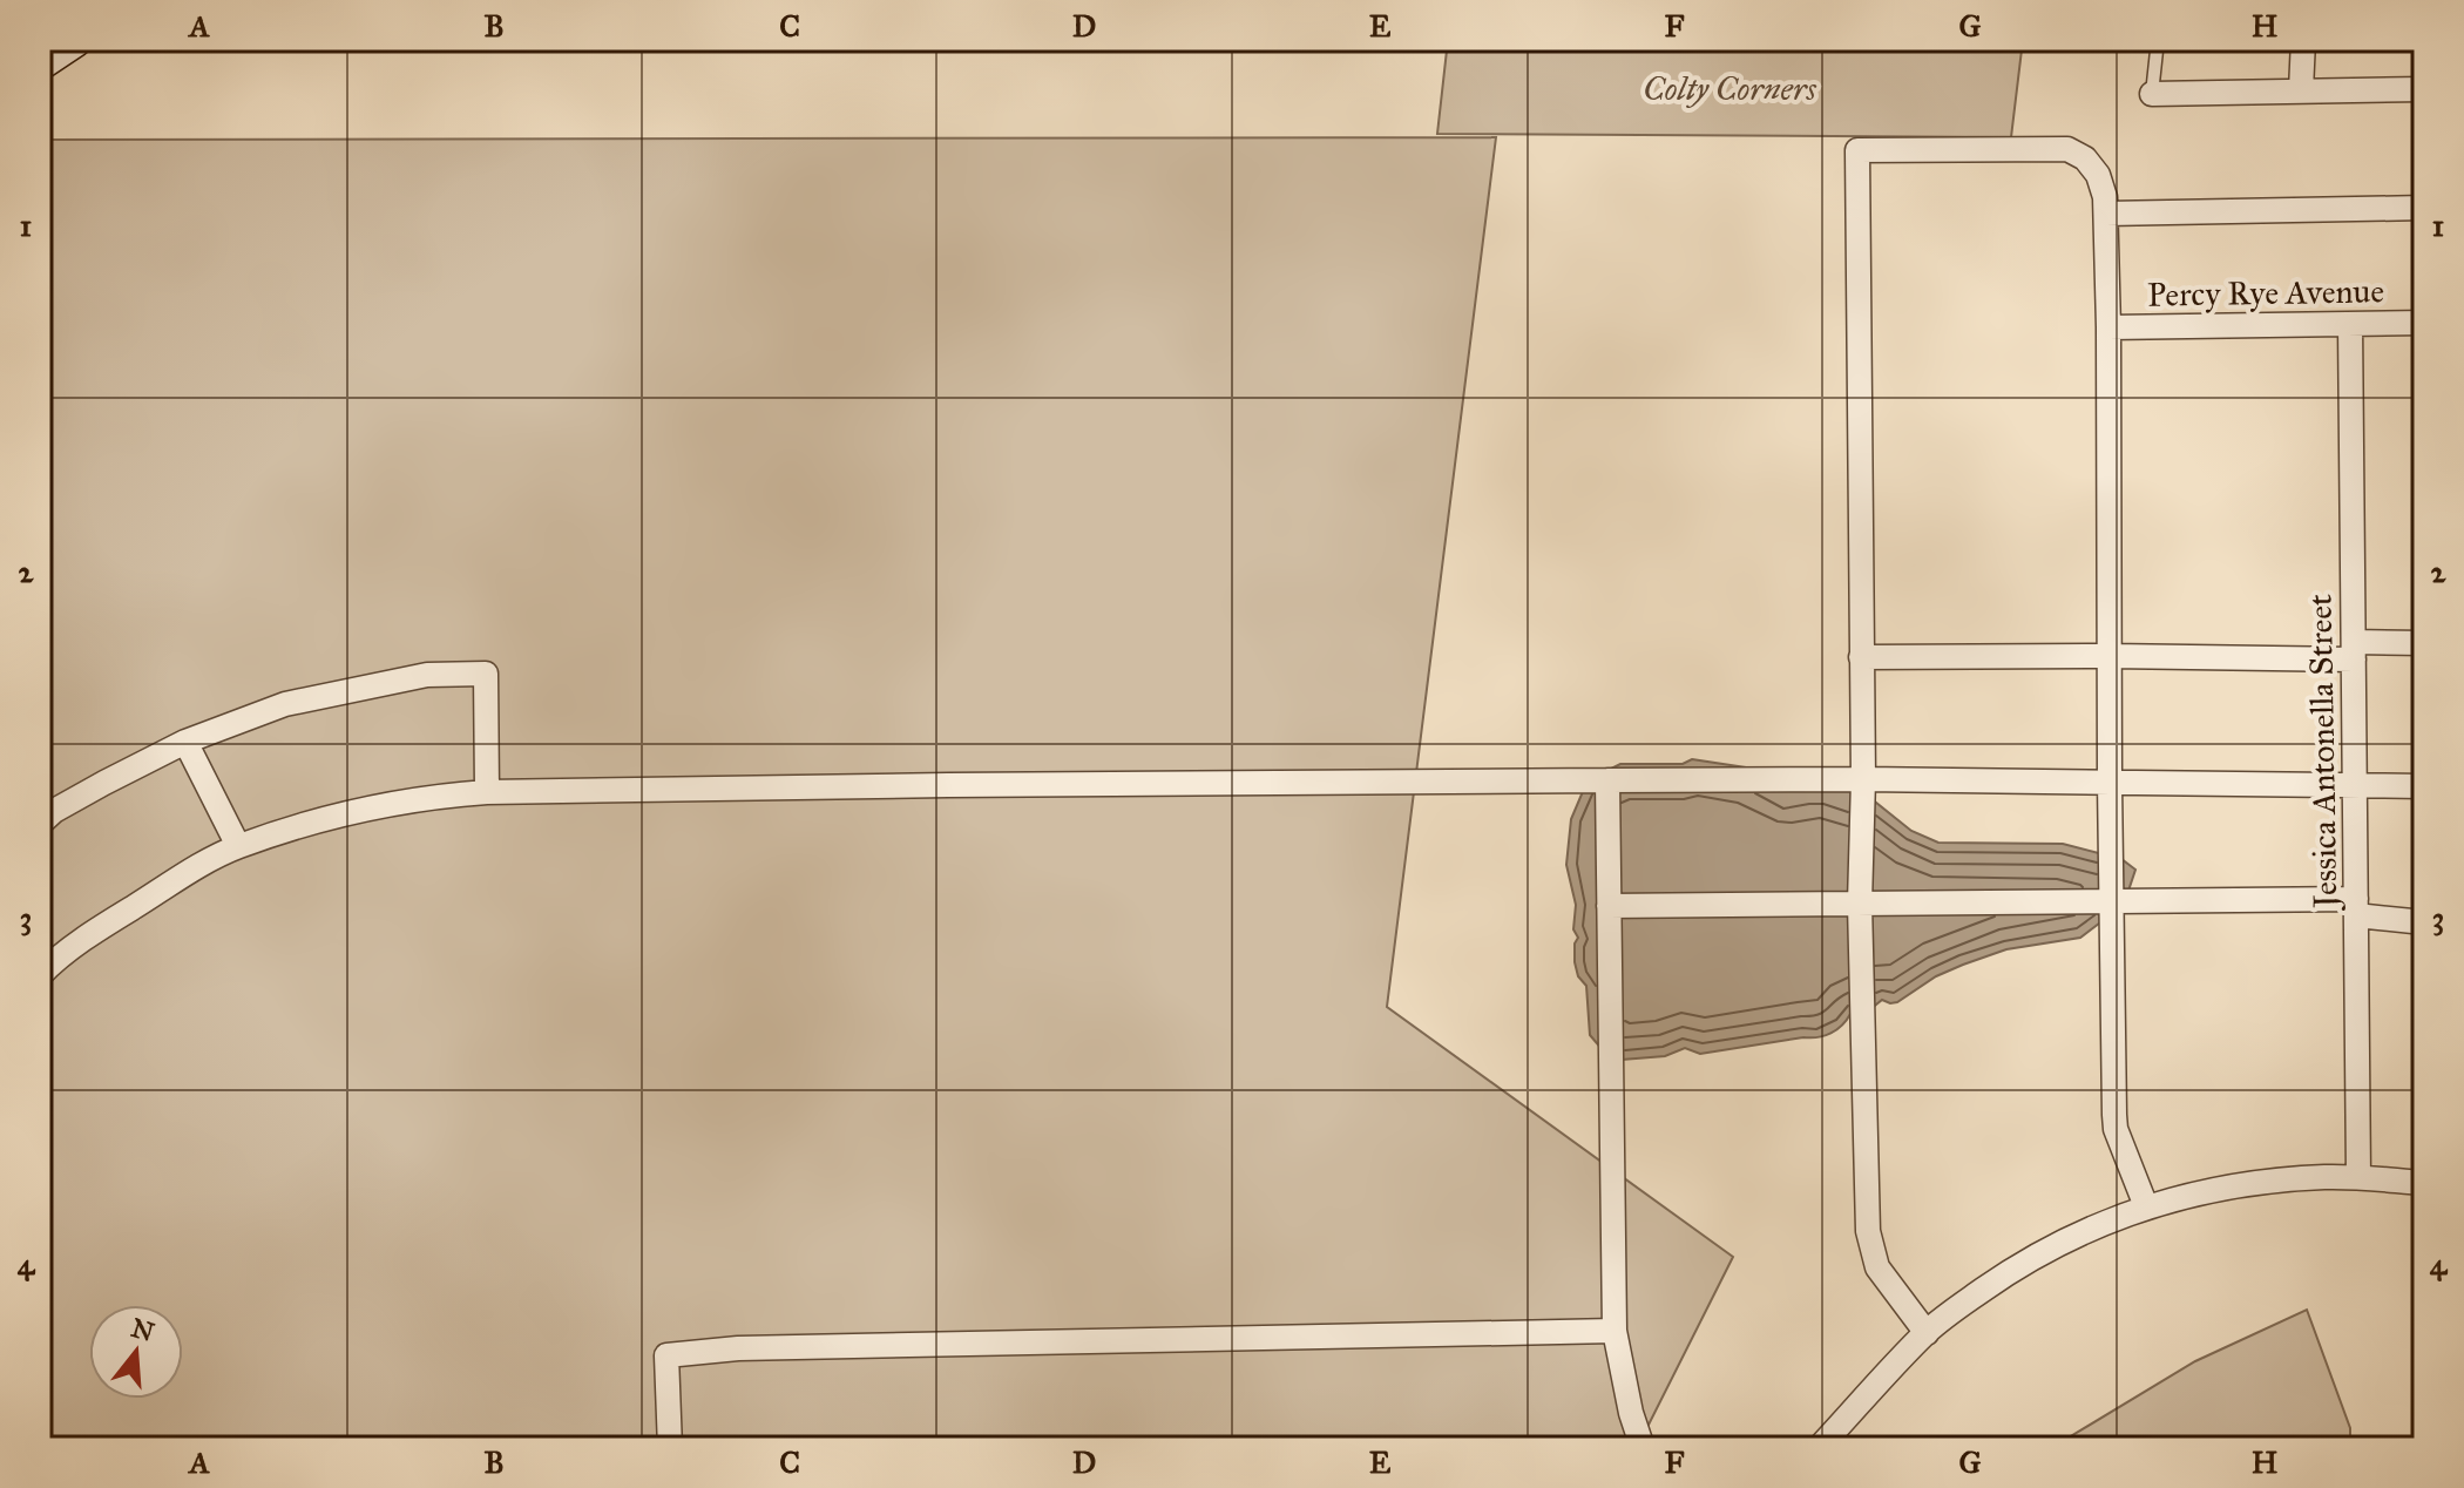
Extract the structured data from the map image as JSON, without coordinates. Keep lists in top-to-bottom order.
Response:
{
  "streets": {
    "street": ["Percy Rye Avenue", "Jessica Antonella Street"]
  },
  "crossings": [
    ["Percy Rye Avenue", "Jessica Antonella Street"]
  ],
  "parks": ["Colty Corners"],
  "north": "top",
  "grid": {
    "columns": [
      "A",
      "B",
      "C",
      "D",
      "E",
      "F",
      "G",
      "H"
    ],
    "rows": [
      "1",
      "2",
      "3",
      "4"
    ]
  }
}
